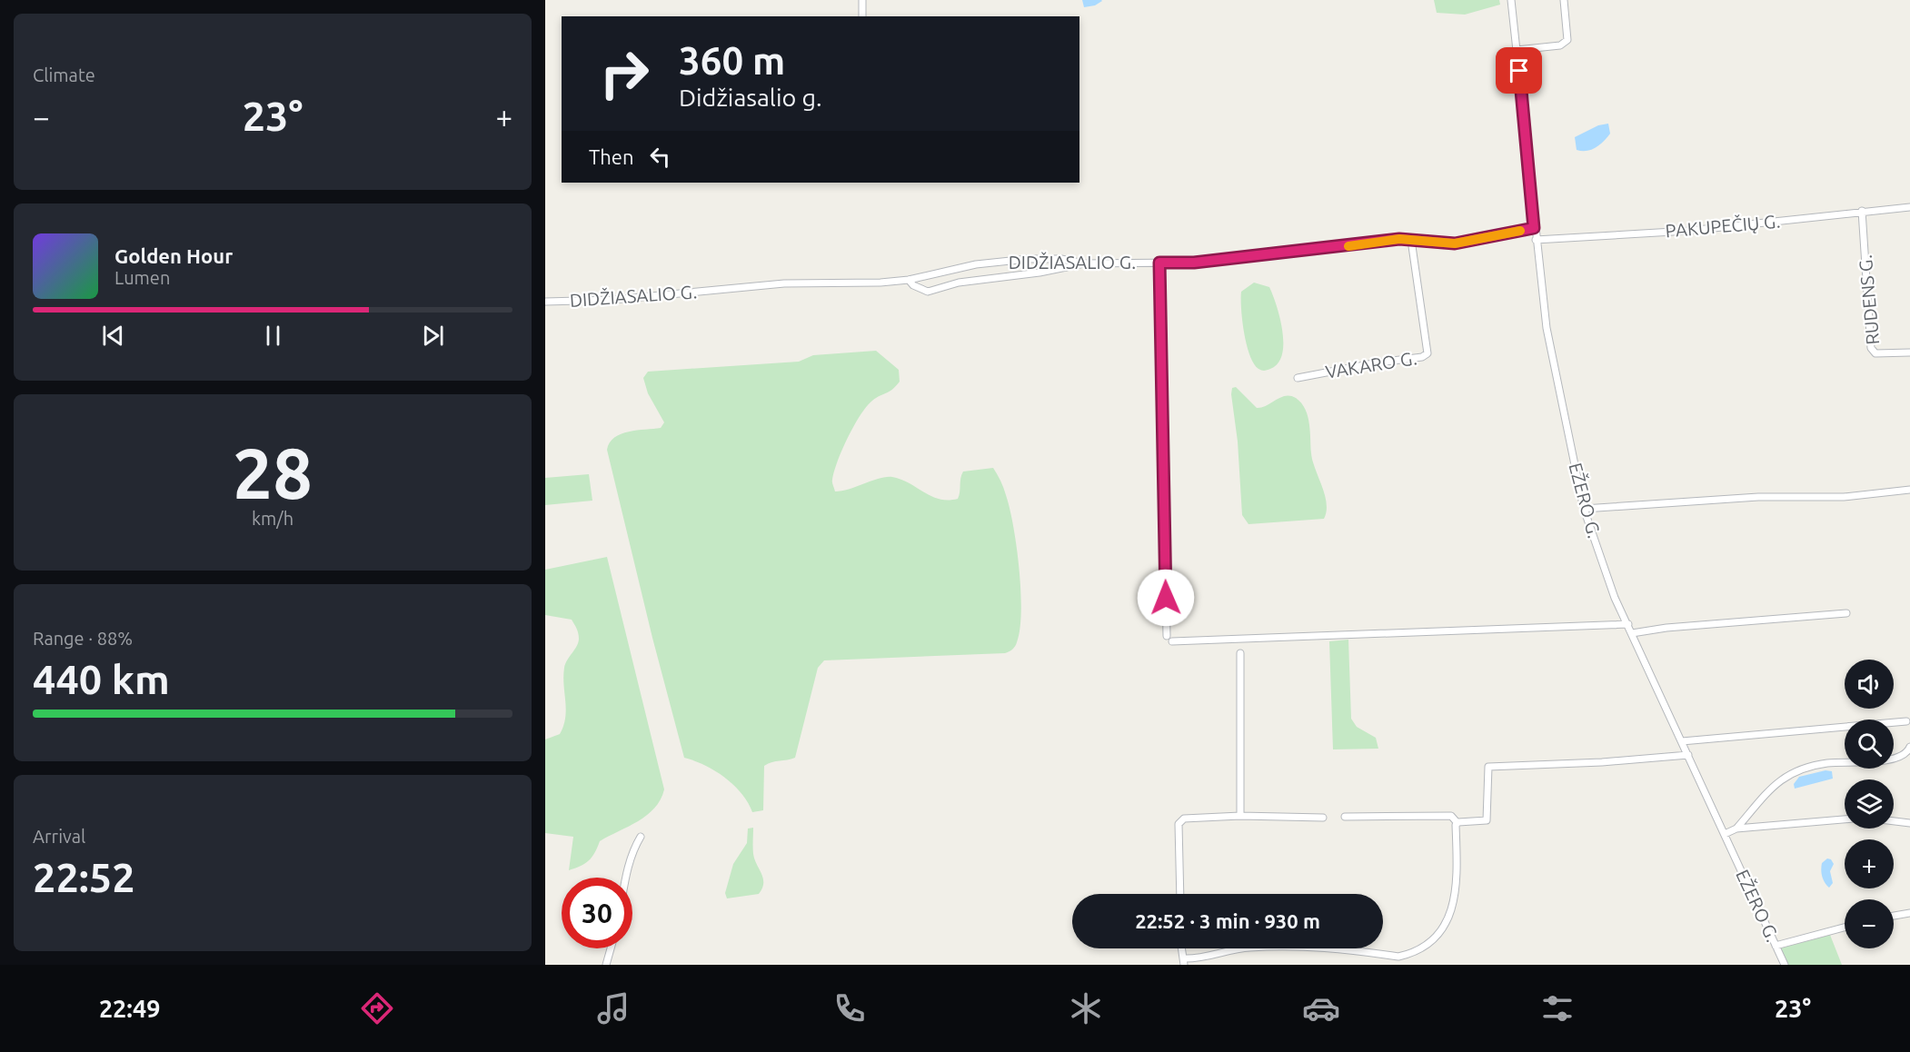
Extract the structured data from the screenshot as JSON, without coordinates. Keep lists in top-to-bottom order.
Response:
{
  "streets": {
    "street": [
      "PAKUPEČIŲ G.",
      "DIDŽIASALIO G.",
      "RUDENS G.",
      "VAKARO G.",
      "EŽERO G."
    ]
  },
  "crossings": [
    ["PAKUPEČIŲ G.", "RUDENS G."],
    ["PAKUPEČIŲ G.", "EŽERO G."],
    ["DIDŽIASALIO G.", "VAKARO G."],
    ["DIDŽIASALIO G.", "EŽERO G."]
  ],
  "page": {
    "tile": [
      "Climate",
      ["28", "km/h"],
      ["Range · 88%", "440 km"],
      ["Arrival", "22:52"]
    ],
    "turn": ["360 m", "Didžiasalio g."],
    "heat": ["−", "23°", "+"],
    "then": "Then",
    "song": ["Golden Hour", "Lumen"],
    "map_buttons": ["+", "−"],
    "limit": "30",
    "trip": "22:52 · 3 min · 930 m",
    "tabs": ["22:49", "23°"]
  }
}
